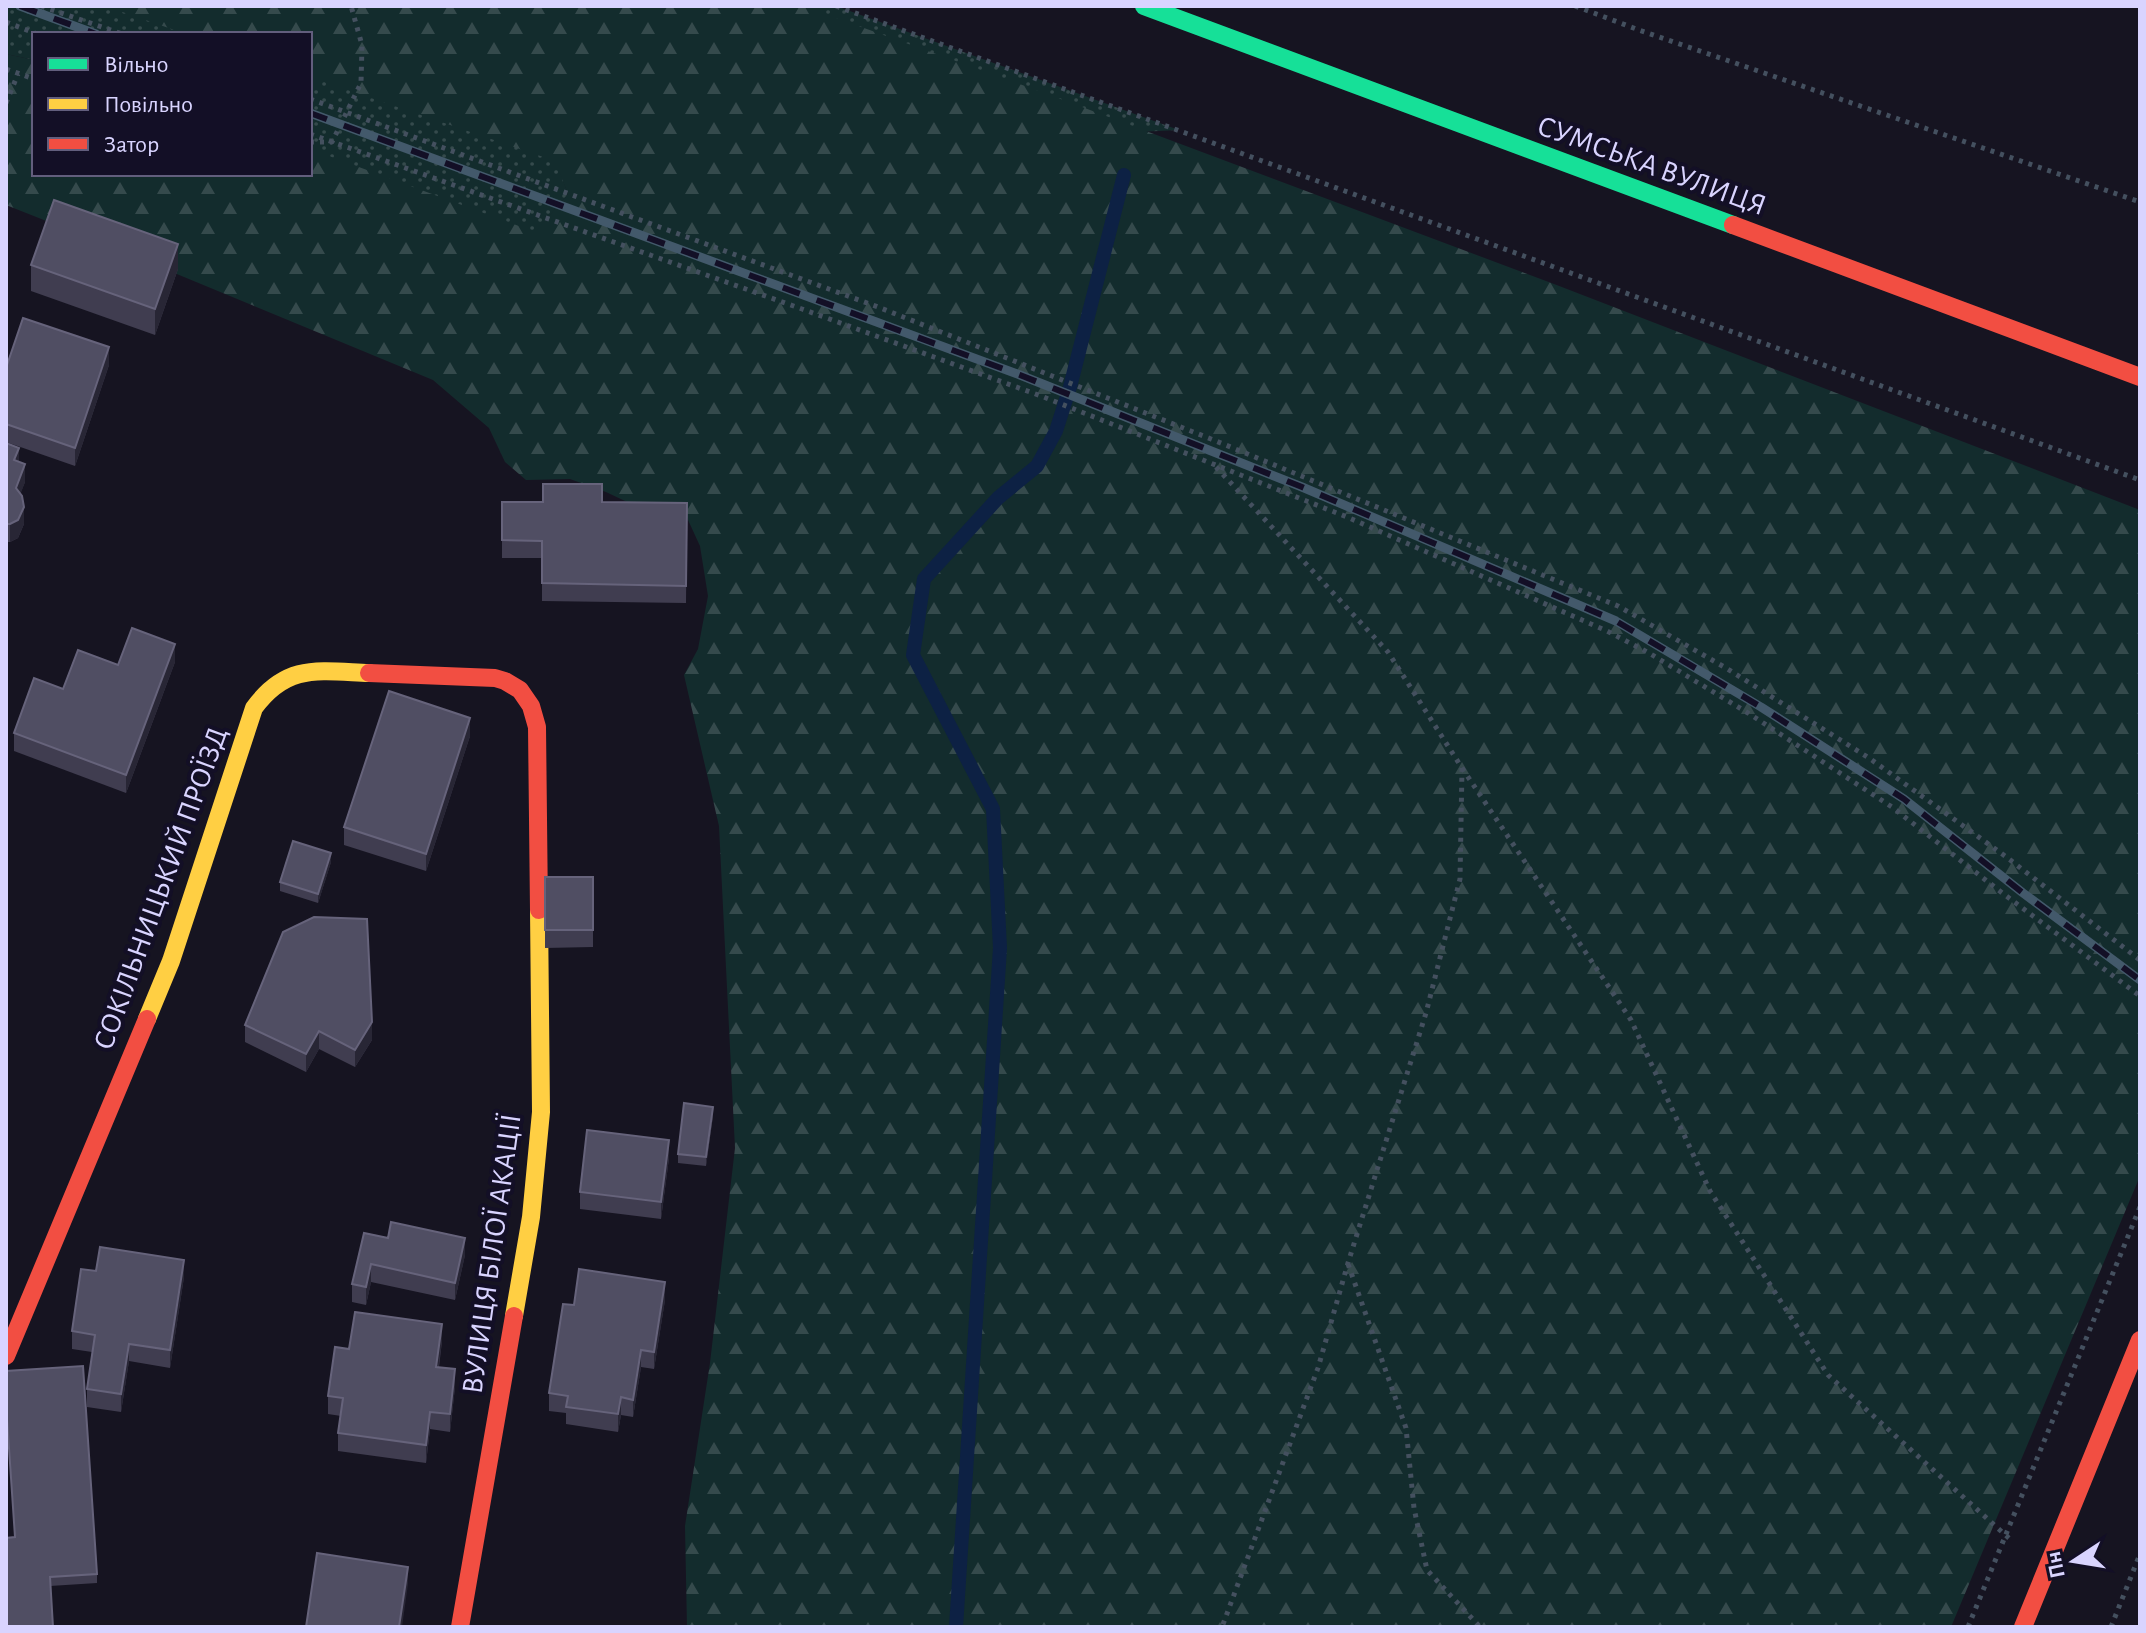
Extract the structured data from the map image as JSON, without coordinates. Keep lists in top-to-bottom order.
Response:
{
  "streets": {
    "street": ["СУМСЬКА ВУЛИЦЯ", "СОКІЛЬНИЦЬКИЙ ПРОЇЗД", "ВУЛИЦЯ БІЛОЇ АКАЦІЇ"]
  },
  "crossings": [
    ["СОКІЛЬНИЦЬКИЙ ПРОЇЗД", "ВУЛИЦЯ БІЛОЇ АКАЦІЇ"]
  ],
  "legend": ["Вільно", "Повільно", "Затор"],
  "north": "left"
}
